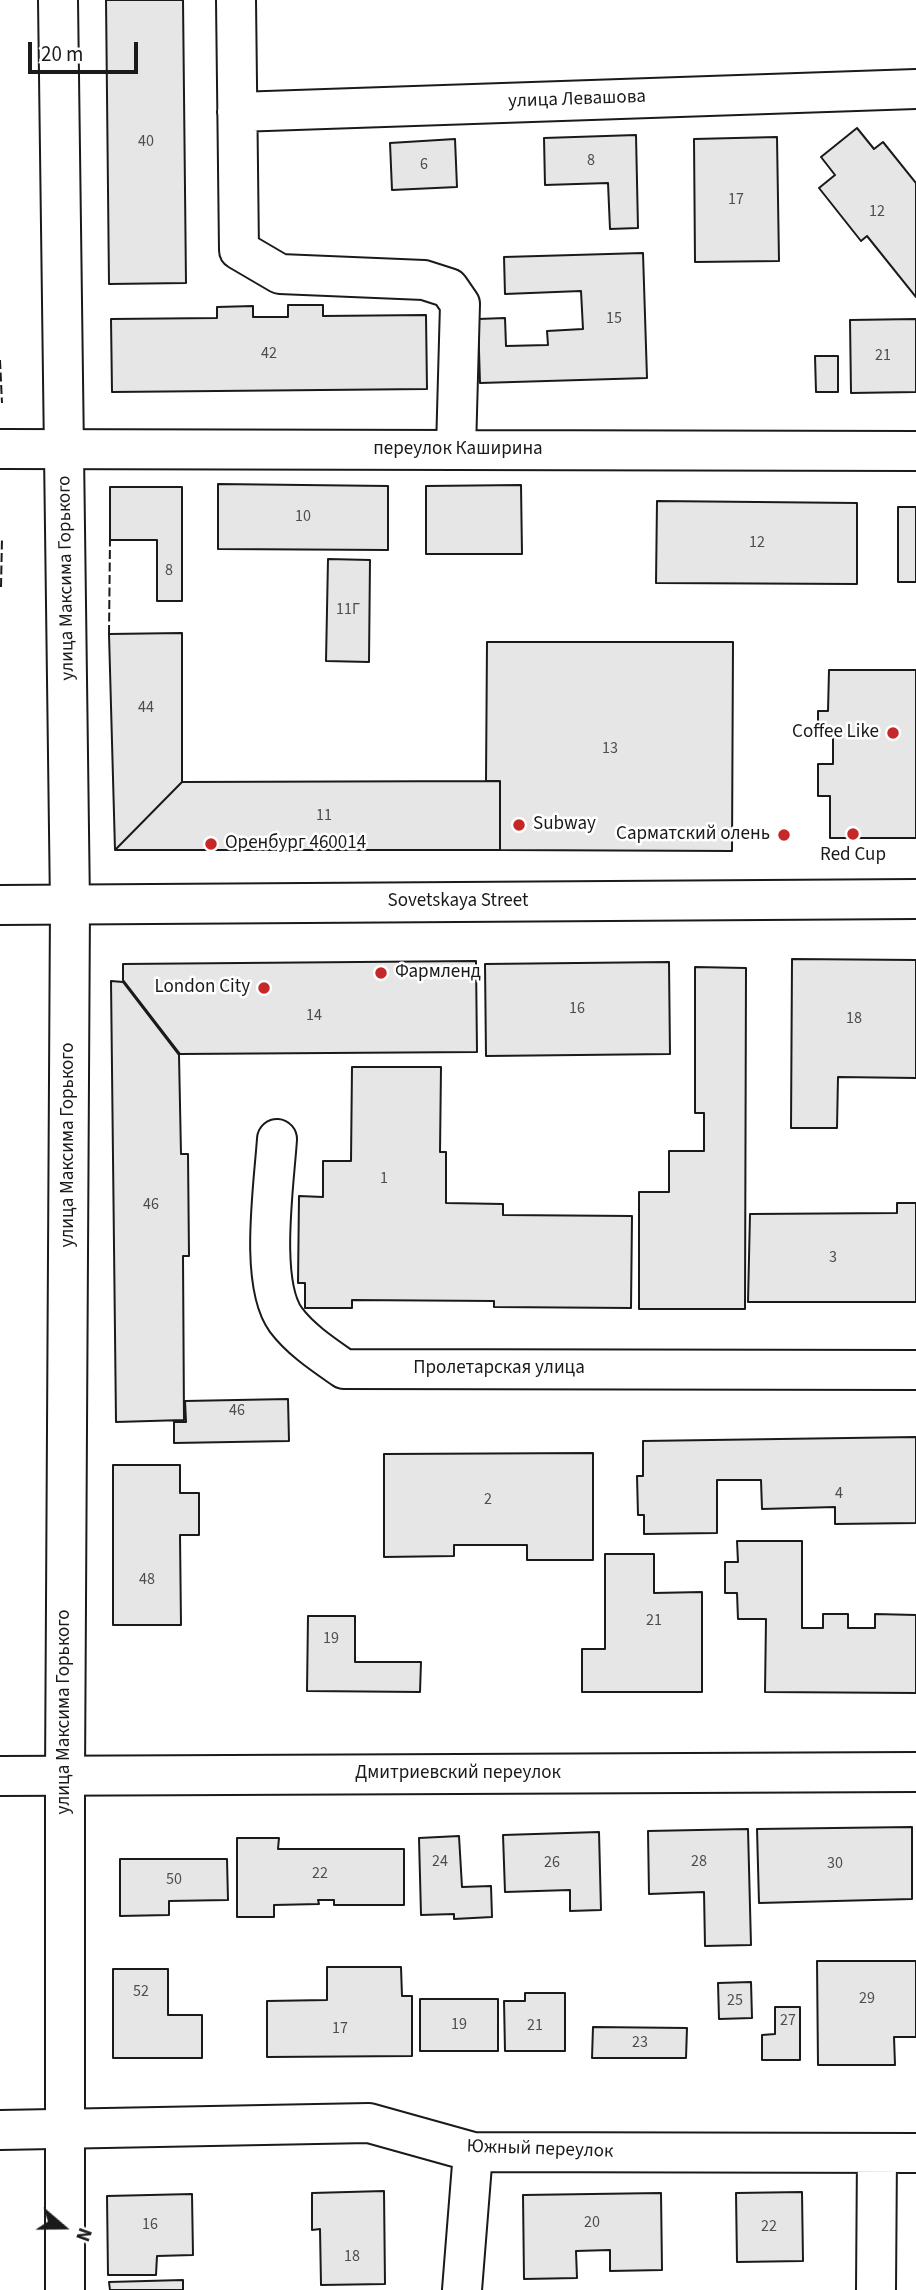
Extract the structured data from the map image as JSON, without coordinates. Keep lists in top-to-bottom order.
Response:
{
  "streets": {
    "street": [
      "улица Левашова",
      "переулок Каширина",
      "улица Максима Горького",
      "Sovetskaya Street",
      "Пролетарская улица",
      "Дмитриевский переулок",
      "Южный переулок"
    ]
  },
  "crossings": [
    ["переулок Каширина", "улица Максима Горького"],
    ["улица Максима Горького", "Sovetskaya Street"],
    ["улица Максима Горького", "Дмитриевский переулок"],
    ["улица Максима Горького", "Южный переулок"]
  ],
  "places": [
    "Coffee Like",
    "Subway",
    "Red Cup",
    "Сарматский олень",
    "Оренбург 460014",
    "Фармленд",
    "London City"
  ],
  "house_numbers": [
    "40",
    "8",
    "6",
    "17",
    "12",
    "15",
    "42",
    "21",
    "10",
    "12",
    "8",
    "11Г",
    "44",
    "13",
    "11",
    "16",
    "14",
    "18",
    "1",
    "46",
    "3",
    "46",
    "4",
    "2",
    "48",
    "21",
    "19",
    "24",
    "28",
    "26",
    "30",
    "22",
    "50",
    "52",
    "29",
    "25",
    "27",
    "19",
    "21",
    "17",
    "23",
    "20",
    "16",
    "22",
    "18"
  ],
  "scale_bar": "20 m",
  "north": "right"
}
